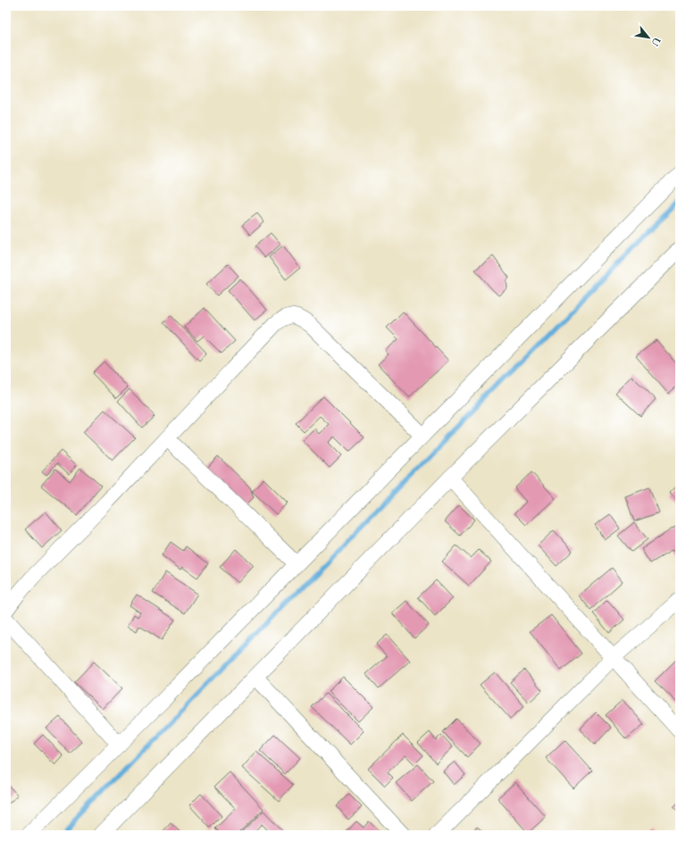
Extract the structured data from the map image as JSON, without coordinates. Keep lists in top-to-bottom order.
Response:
{
  "north": "bottom right"
}
